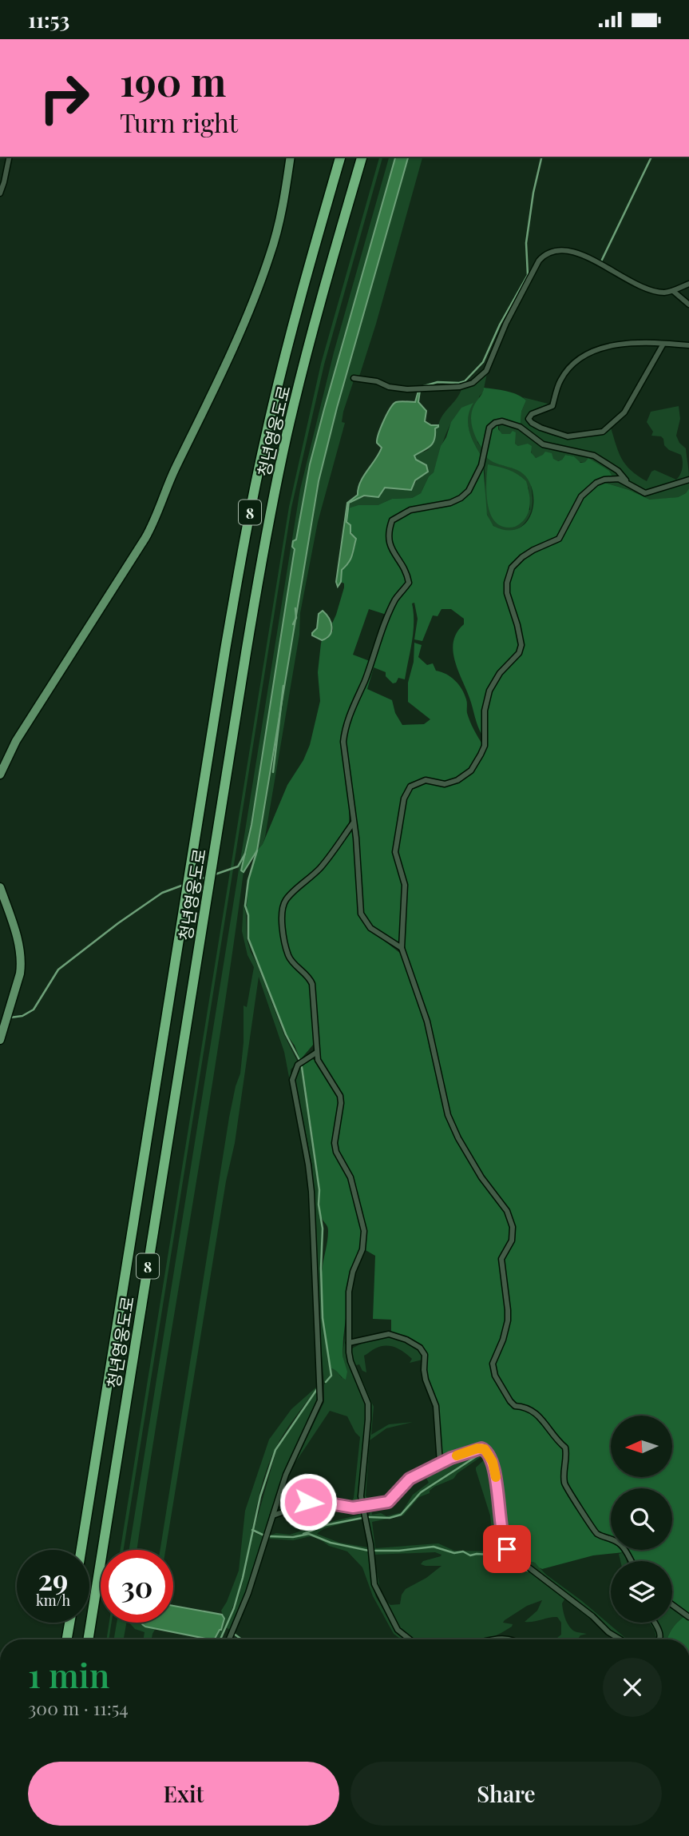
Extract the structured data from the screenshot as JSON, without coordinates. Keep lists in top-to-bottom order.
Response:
{
  "streets": {
    "highway": ["청년영웅도로", "8"]
  },
  "north": "left",
  "page": {
    "status": "11:53",
    "turn": ["190 m", "Turn right"],
    "speed": "29 km/h",
    "limit": "30",
    "heading": ["1 min", "300 m · 11:54"],
    "buttons": ["Exit", "Share"]
  }
}
